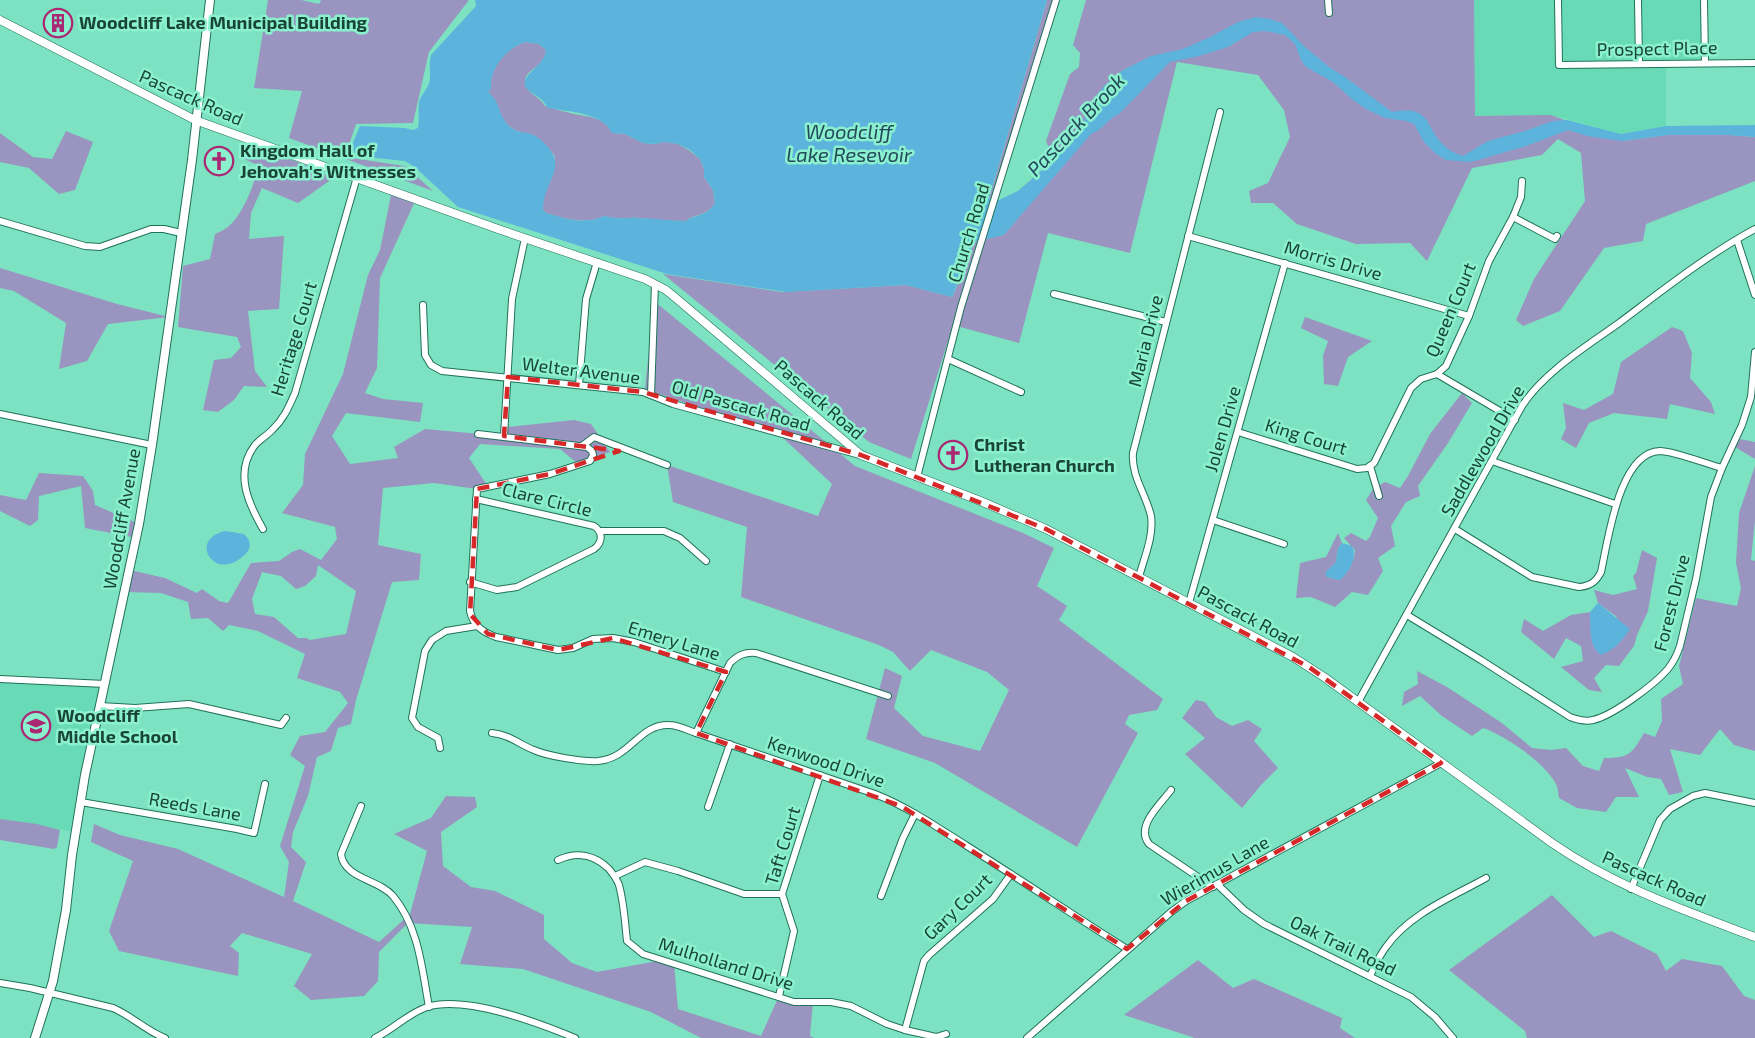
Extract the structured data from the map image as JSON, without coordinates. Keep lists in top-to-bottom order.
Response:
{
  "streets": {
    "main road": ["Woodcliff Avenue"],
    "street": [
      "Prospect Place",
      "Pascack Road",
      "Church Road",
      "Morris Drive",
      "Queen Court",
      "Heritage Court",
      "Maria Drive",
      "Welter Avenue",
      "Old Pascack Road",
      "Jolen Drive",
      "King Court",
      "Saddlewood Drive",
      "Clare Circle",
      "Forest Drive",
      "Emery Lane",
      "Kenwood Drive",
      "Reeds Lane",
      "Taft Court",
      "Wierimus Lane",
      "Gary Court",
      "Oak Trail Road",
      "Mulholland Drive"
    ]
  },
  "crossings": [
    ["Pascack Road", "Church Road"],
    ["Pascack Road", "Heritage Court"],
    ["Pascack Road", "Maria Drive"],
    ["Pascack Road", "Old Pascack Road"],
    ["Pascack Road", "Jolen Drive"],
    ["Pascack Road", "Saddlewood Drive"],
    ["Pascack Road", "Woodcliff Avenue"],
    ["Pascack Road", "Wierimus Lane"],
    ["Morris Drive", "Queen Court"],
    ["Morris Drive", "Maria Drive"],
    ["Morris Drive", "Jolen Drive"],
    ["Queen Court", "King Court"],
    ["Welter Avenue", "Old Pascack Road"],
    ["Jolen Drive", "King Court"],
    ["Saddlewood Drive", "Forest Drive"],
    ["Woodcliff Avenue", "Reeds Lane"],
    ["Kenwood Drive", "Taft Court"],
    ["Kenwood Drive", "Wierimus Lane"],
    ["Kenwood Drive", "Gary Court"],
    ["Taft Court", "Mulholland Drive"],
    ["Wierimus Lane", "Oak Trail Road"],
    ["Gary Court", "Mulholland Drive"]
  ],
  "water": ["Pascack Brook", "Woodcliff Lake Resevoir"],
  "places": {
    "building": ["Woodcliff Lake Municipal Building"],
    "church": ["Kingdom Hall of Jehovah's Witnesses", "Christ Lutheran Church"],
    "school or university": ["Woodcliff Middle School"]
  }
}
